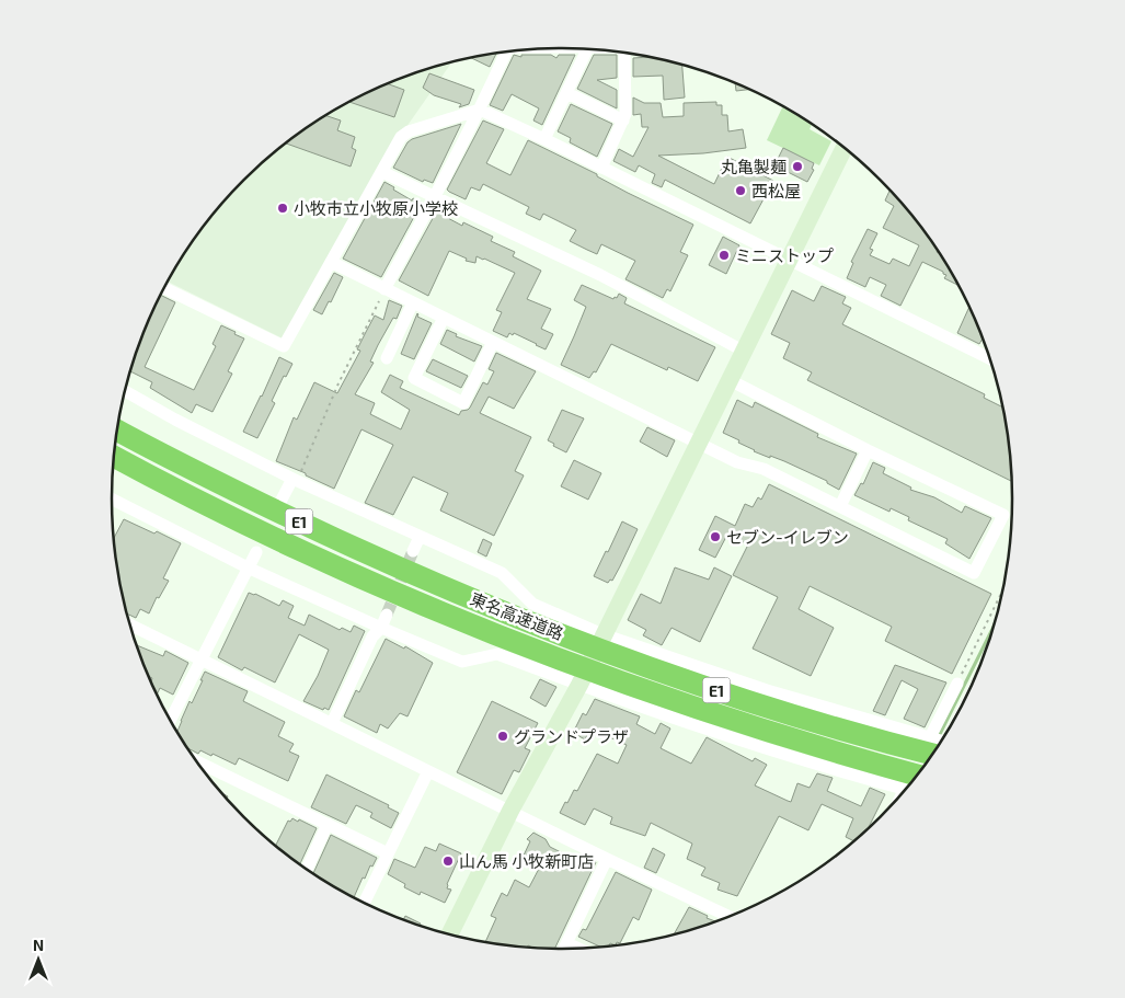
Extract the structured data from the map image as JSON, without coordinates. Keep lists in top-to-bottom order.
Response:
{
  "streets": {
    "highway": ["E1", "東名高速道路"]
  },
  "places": [
    "丸亀製麺",
    "西松屋",
    "小牧市立小牧原小学校",
    "ミニストップ",
    "セブン-イレブン",
    "グランドプラザ",
    "山ん馬 小牧新町店"
  ],
  "north": "top"
}
